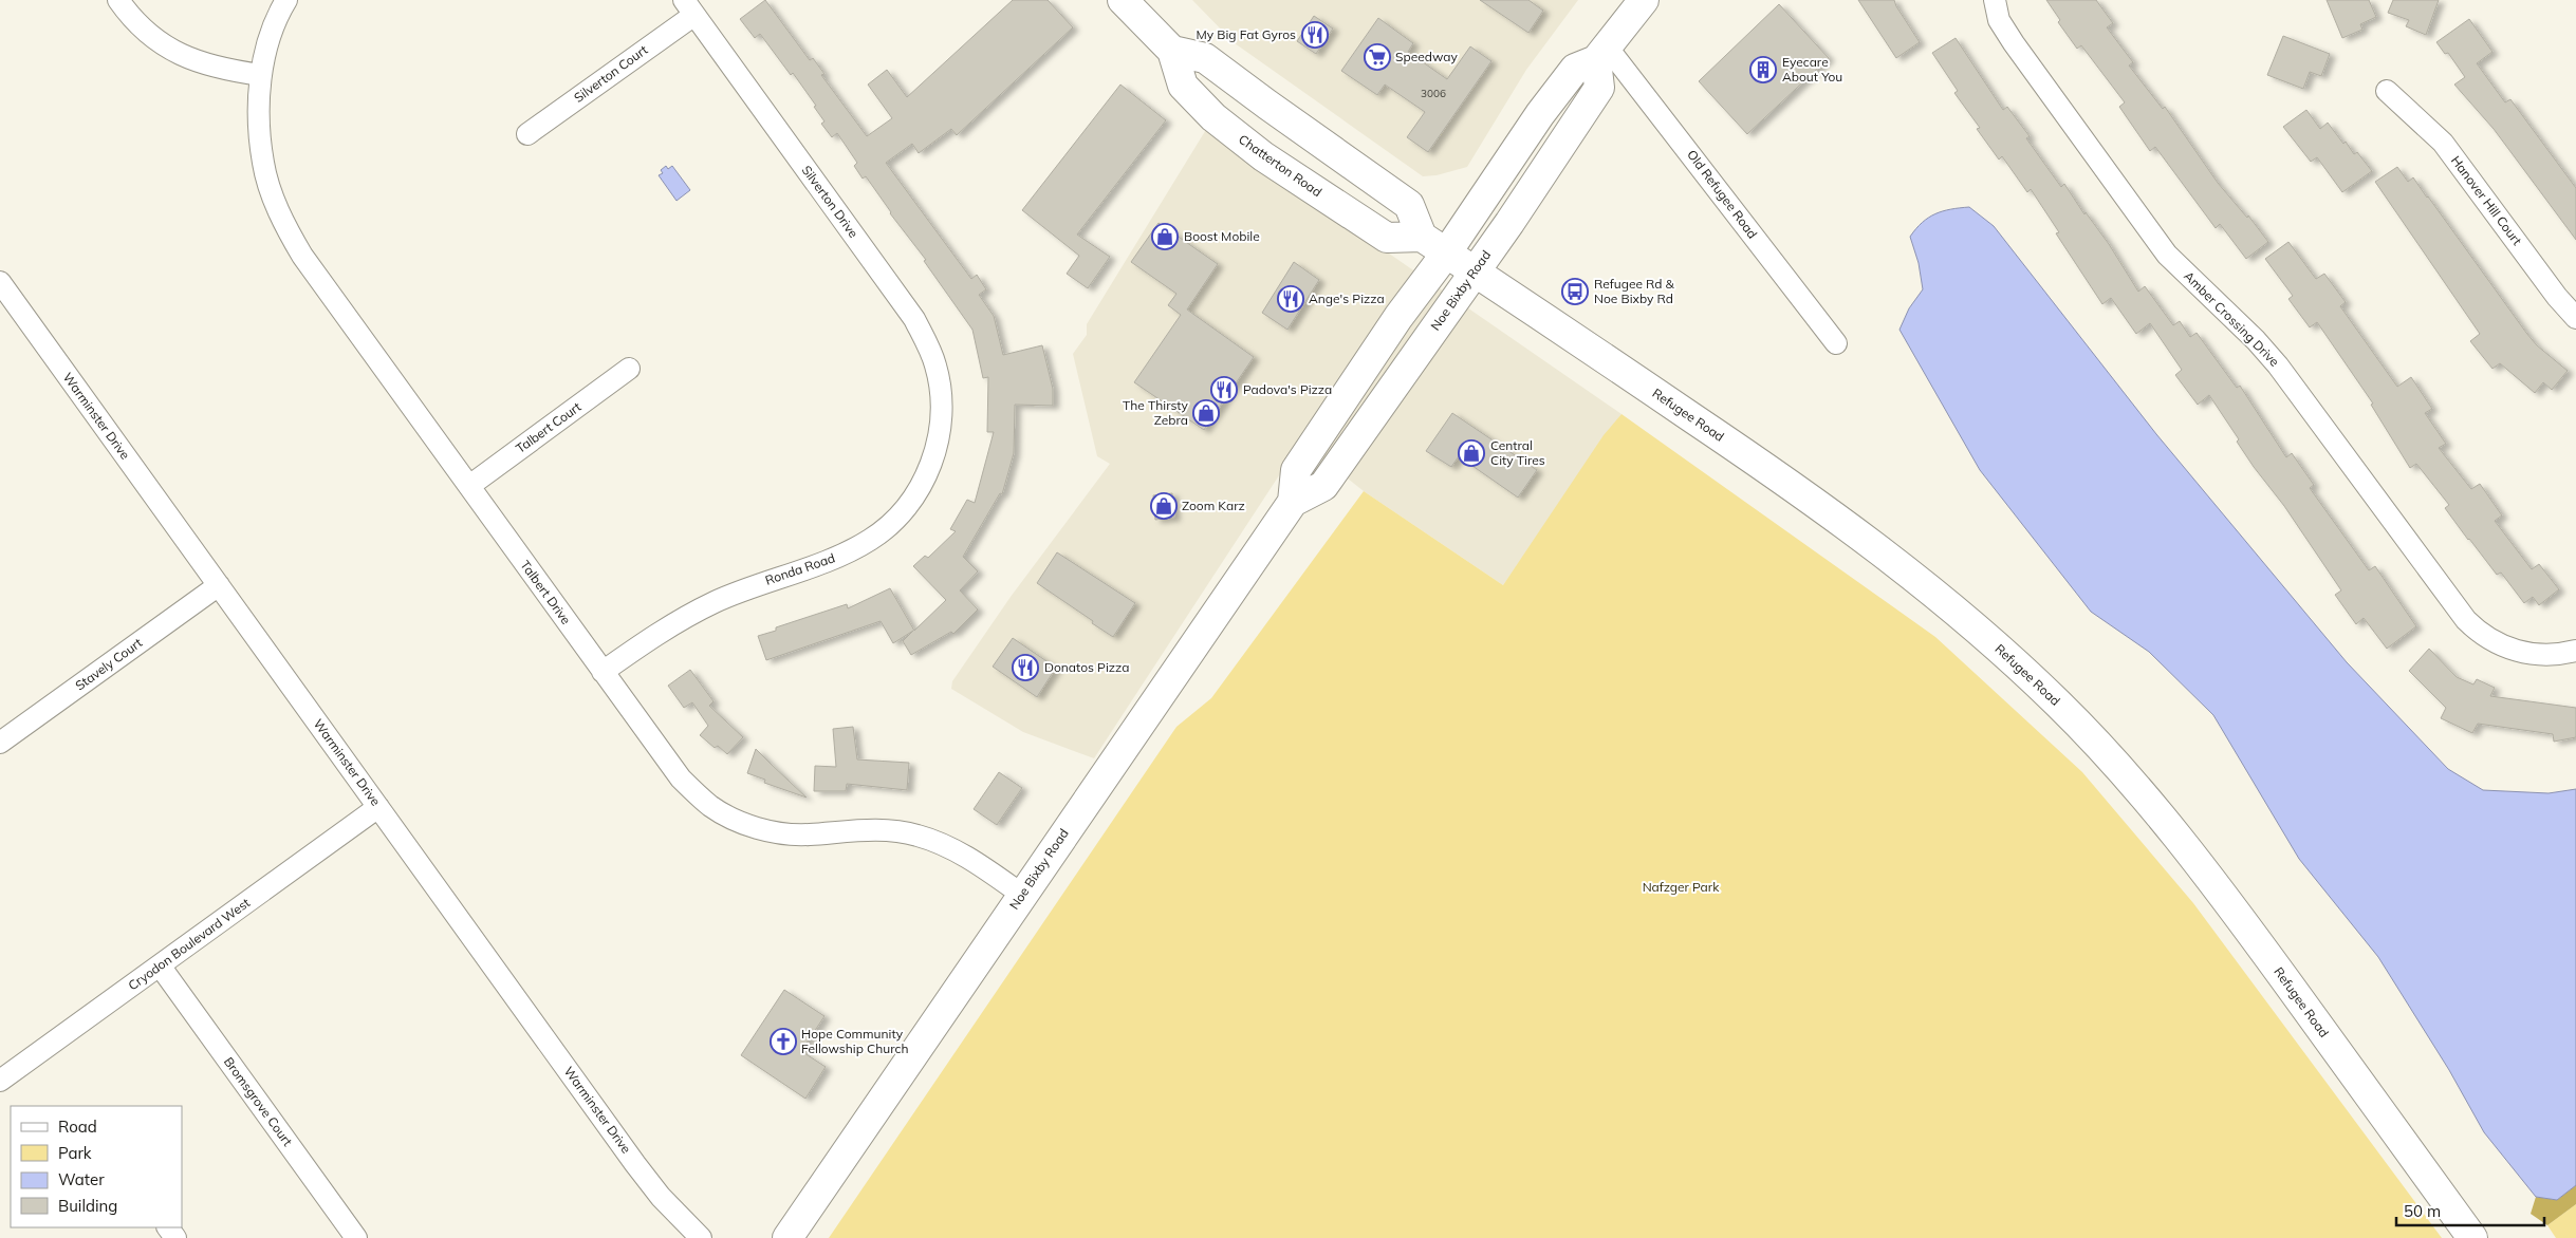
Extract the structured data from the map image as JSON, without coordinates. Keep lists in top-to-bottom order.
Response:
{
  "streets": {
    "main road": ["Chatterton Road", "Noe Bixby Road", "Refugee Road"],
    "street": [
      "Silverton Court",
      "Old Refugee Road",
      "Hanover Hill Court",
      "Silverton Drive",
      "Amber Crossing Drive",
      "Warminster Drive",
      "Talbert Court",
      "Ronda Road",
      "Talbert Drive",
      "Stavely Court",
      "Cryodon Boulevard West",
      "Bromsgrove Court"
    ]
  },
  "crossings": [
    ["Silverton Court", "Silverton Drive"],
    ["Old Refugee Road", "Noe Bixby Road"],
    ["Silverton Drive", "Ronda Road"],
    ["Noe Bixby Road", "Refugee Road"],
    ["Noe Bixby Road", "Talbert Drive"],
    ["Warminster Drive", "Stavely Court"],
    ["Warminster Drive", "Cryodon Boulevard West"],
    ["Talbert Court", "Talbert Drive"],
    ["Ronda Road", "Talbert Drive"],
    ["Cryodon Boulevard West", "Bromsgrove Court"]
  ],
  "parks": ["Nafzger Park"],
  "places": {
    "restaurant": [
      "My Big Fat Gyros",
      "Ange's Pizza",
      "Padova's Pizza",
      "Donatos Pizza"
    ],
    "supermarket": ["Speedway"],
    "building": ["Eyecare About You"],
    "shop": [
      "Boost Mobile",
      "The Thirsty Zebra",
      "Central City Tires",
      "Zoom Karz"
    ],
    "bus stop": ["Refugee Rd & Noe Bixby Rd"],
    "church": ["Hope Community Fellowship Church"]
  },
  "house_numbers": ["3006"],
  "legend": [
    "Road",
    "Park",
    "Water",
    "Building"
  ],
  "scale_bar": "50 m"
}
